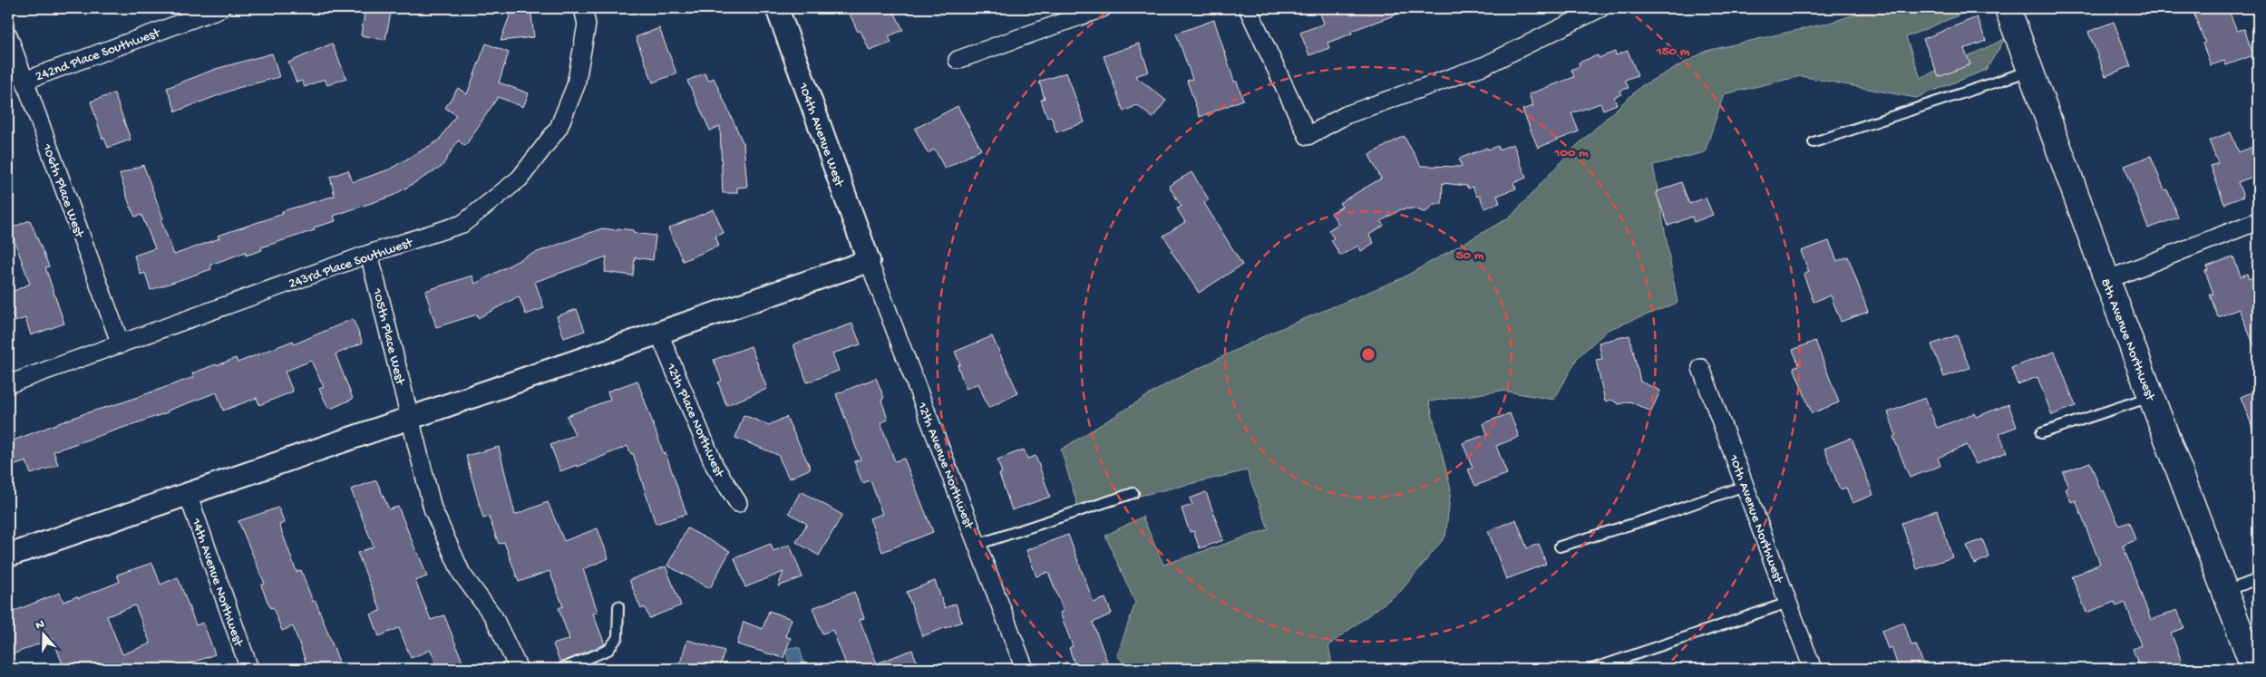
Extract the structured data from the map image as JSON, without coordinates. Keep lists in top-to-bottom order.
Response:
{
  "streets": {
    "main road": ["8th Avenue Northwest"],
    "street": [
      "242nd Place Southwest",
      "104th Avenue West",
      "106th Place West",
      "243rd Place Southwest",
      "105th Place West",
      "12th Place Northwest",
      "12th Avenue Northwest",
      "10th Avenue Northwest",
      "14th Avenue Northwest"
    ]
  },
  "crossings": [
    ["242nd Place Southwest", "106th Place West"],
    ["104th Avenue West", "12th Avenue Northwest"],
    ["106th Place West", "243rd Place Southwest"],
    ["243rd Place Southwest", "105th Place West"]
  ],
  "north": "top",
  "rings": ["150 m", "100 m", "50 m"]
}
